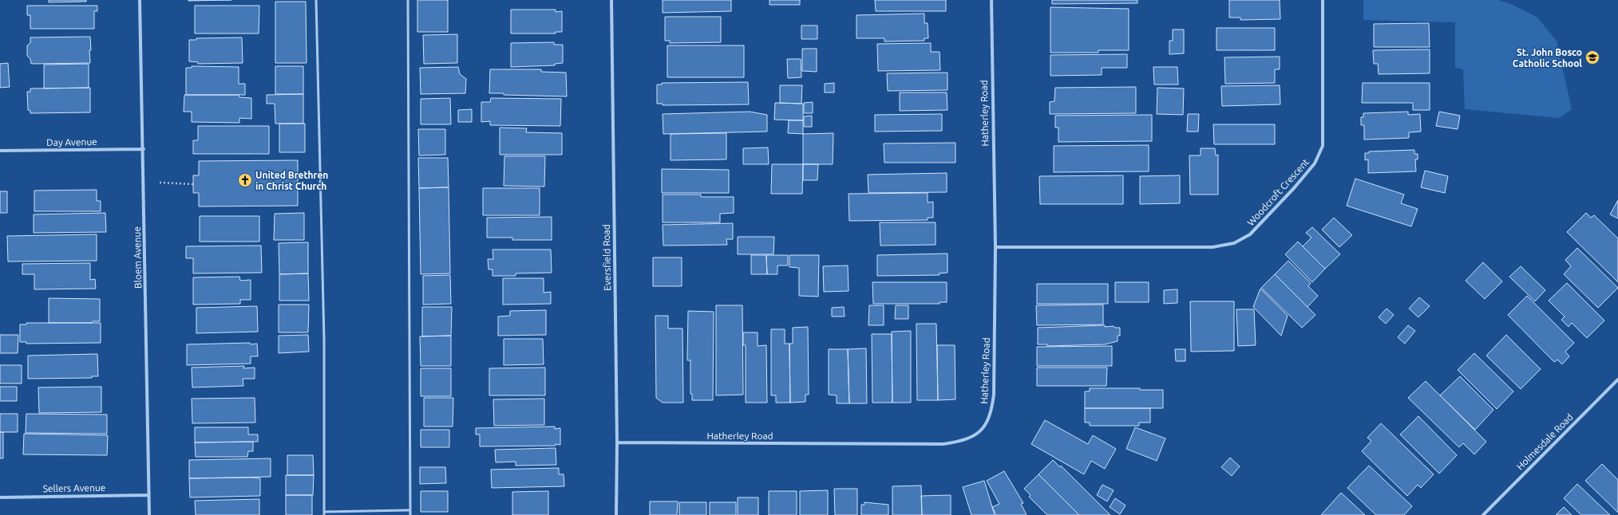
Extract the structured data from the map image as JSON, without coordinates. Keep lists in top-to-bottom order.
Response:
{
  "streets": {
    "street": [
      "Hatherley Road",
      "Day Avenue",
      "Woodcroft Crescent",
      "Bloem Avenue",
      "Eversfield Road",
      "Holmesdale Road",
      "Sellers Avenue"
    ]
  },
  "crossings": [
    ["Hatherley Road", "Woodcroft Crescent"],
    ["Hatherley Road", "Eversfield Road"],
    ["Day Avenue", "Bloem Avenue"],
    ["Bloem Avenue", "Sellers Avenue"]
  ],
  "places": {
    "school or university": ["St. John Bosco Catholic School"],
    "church": ["United Brethren in Christ Church"]
  }
}
